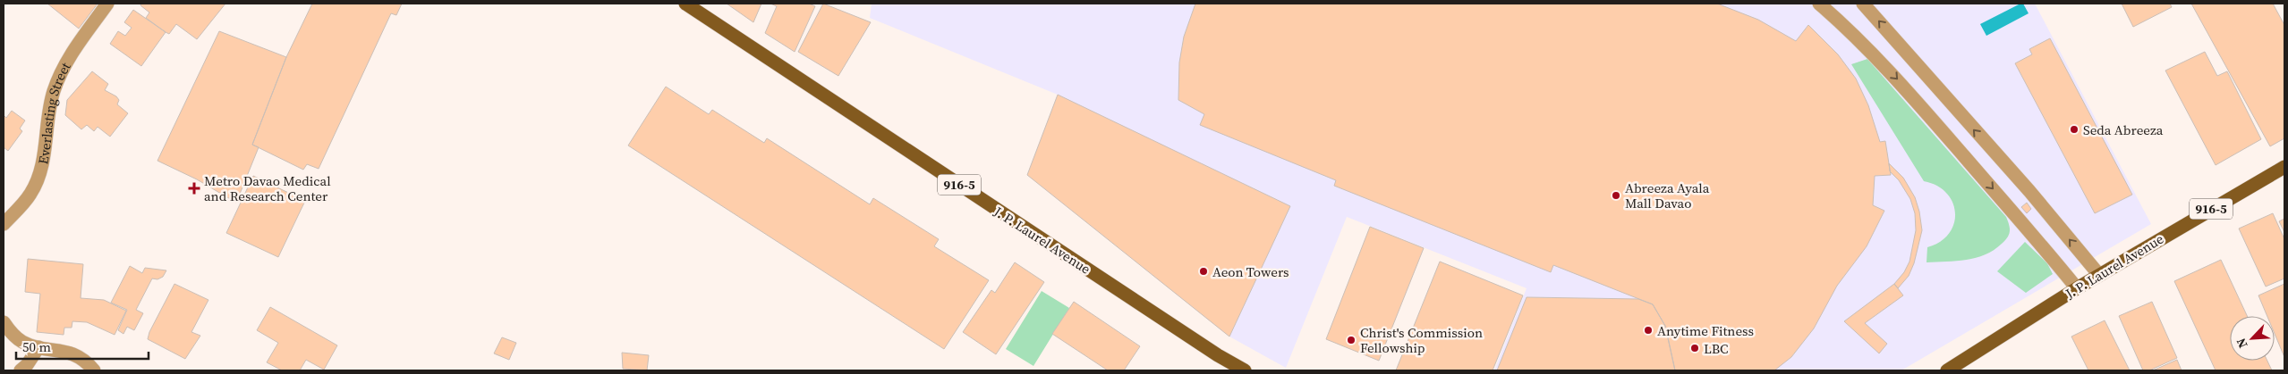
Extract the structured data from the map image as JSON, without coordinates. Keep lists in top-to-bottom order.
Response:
{
  "streets": {
    "main road": ["916-5", "J. P. Laurel Avenue"],
    "street": ["Everlasting Street"]
  },
  "places": {
    "other": [
      "Seda Abreeza",
      "Abreeza Ayala Mall Davao",
      "Aeon Towers",
      "Anytime Fitness",
      "Christ's Commission Fellowship",
      "LBC"
    ],
    "health": ["Metro Davao Medical and Research Center"]
  },
  "scale_bar": "50 m",
  "north": "bottom left"
}
